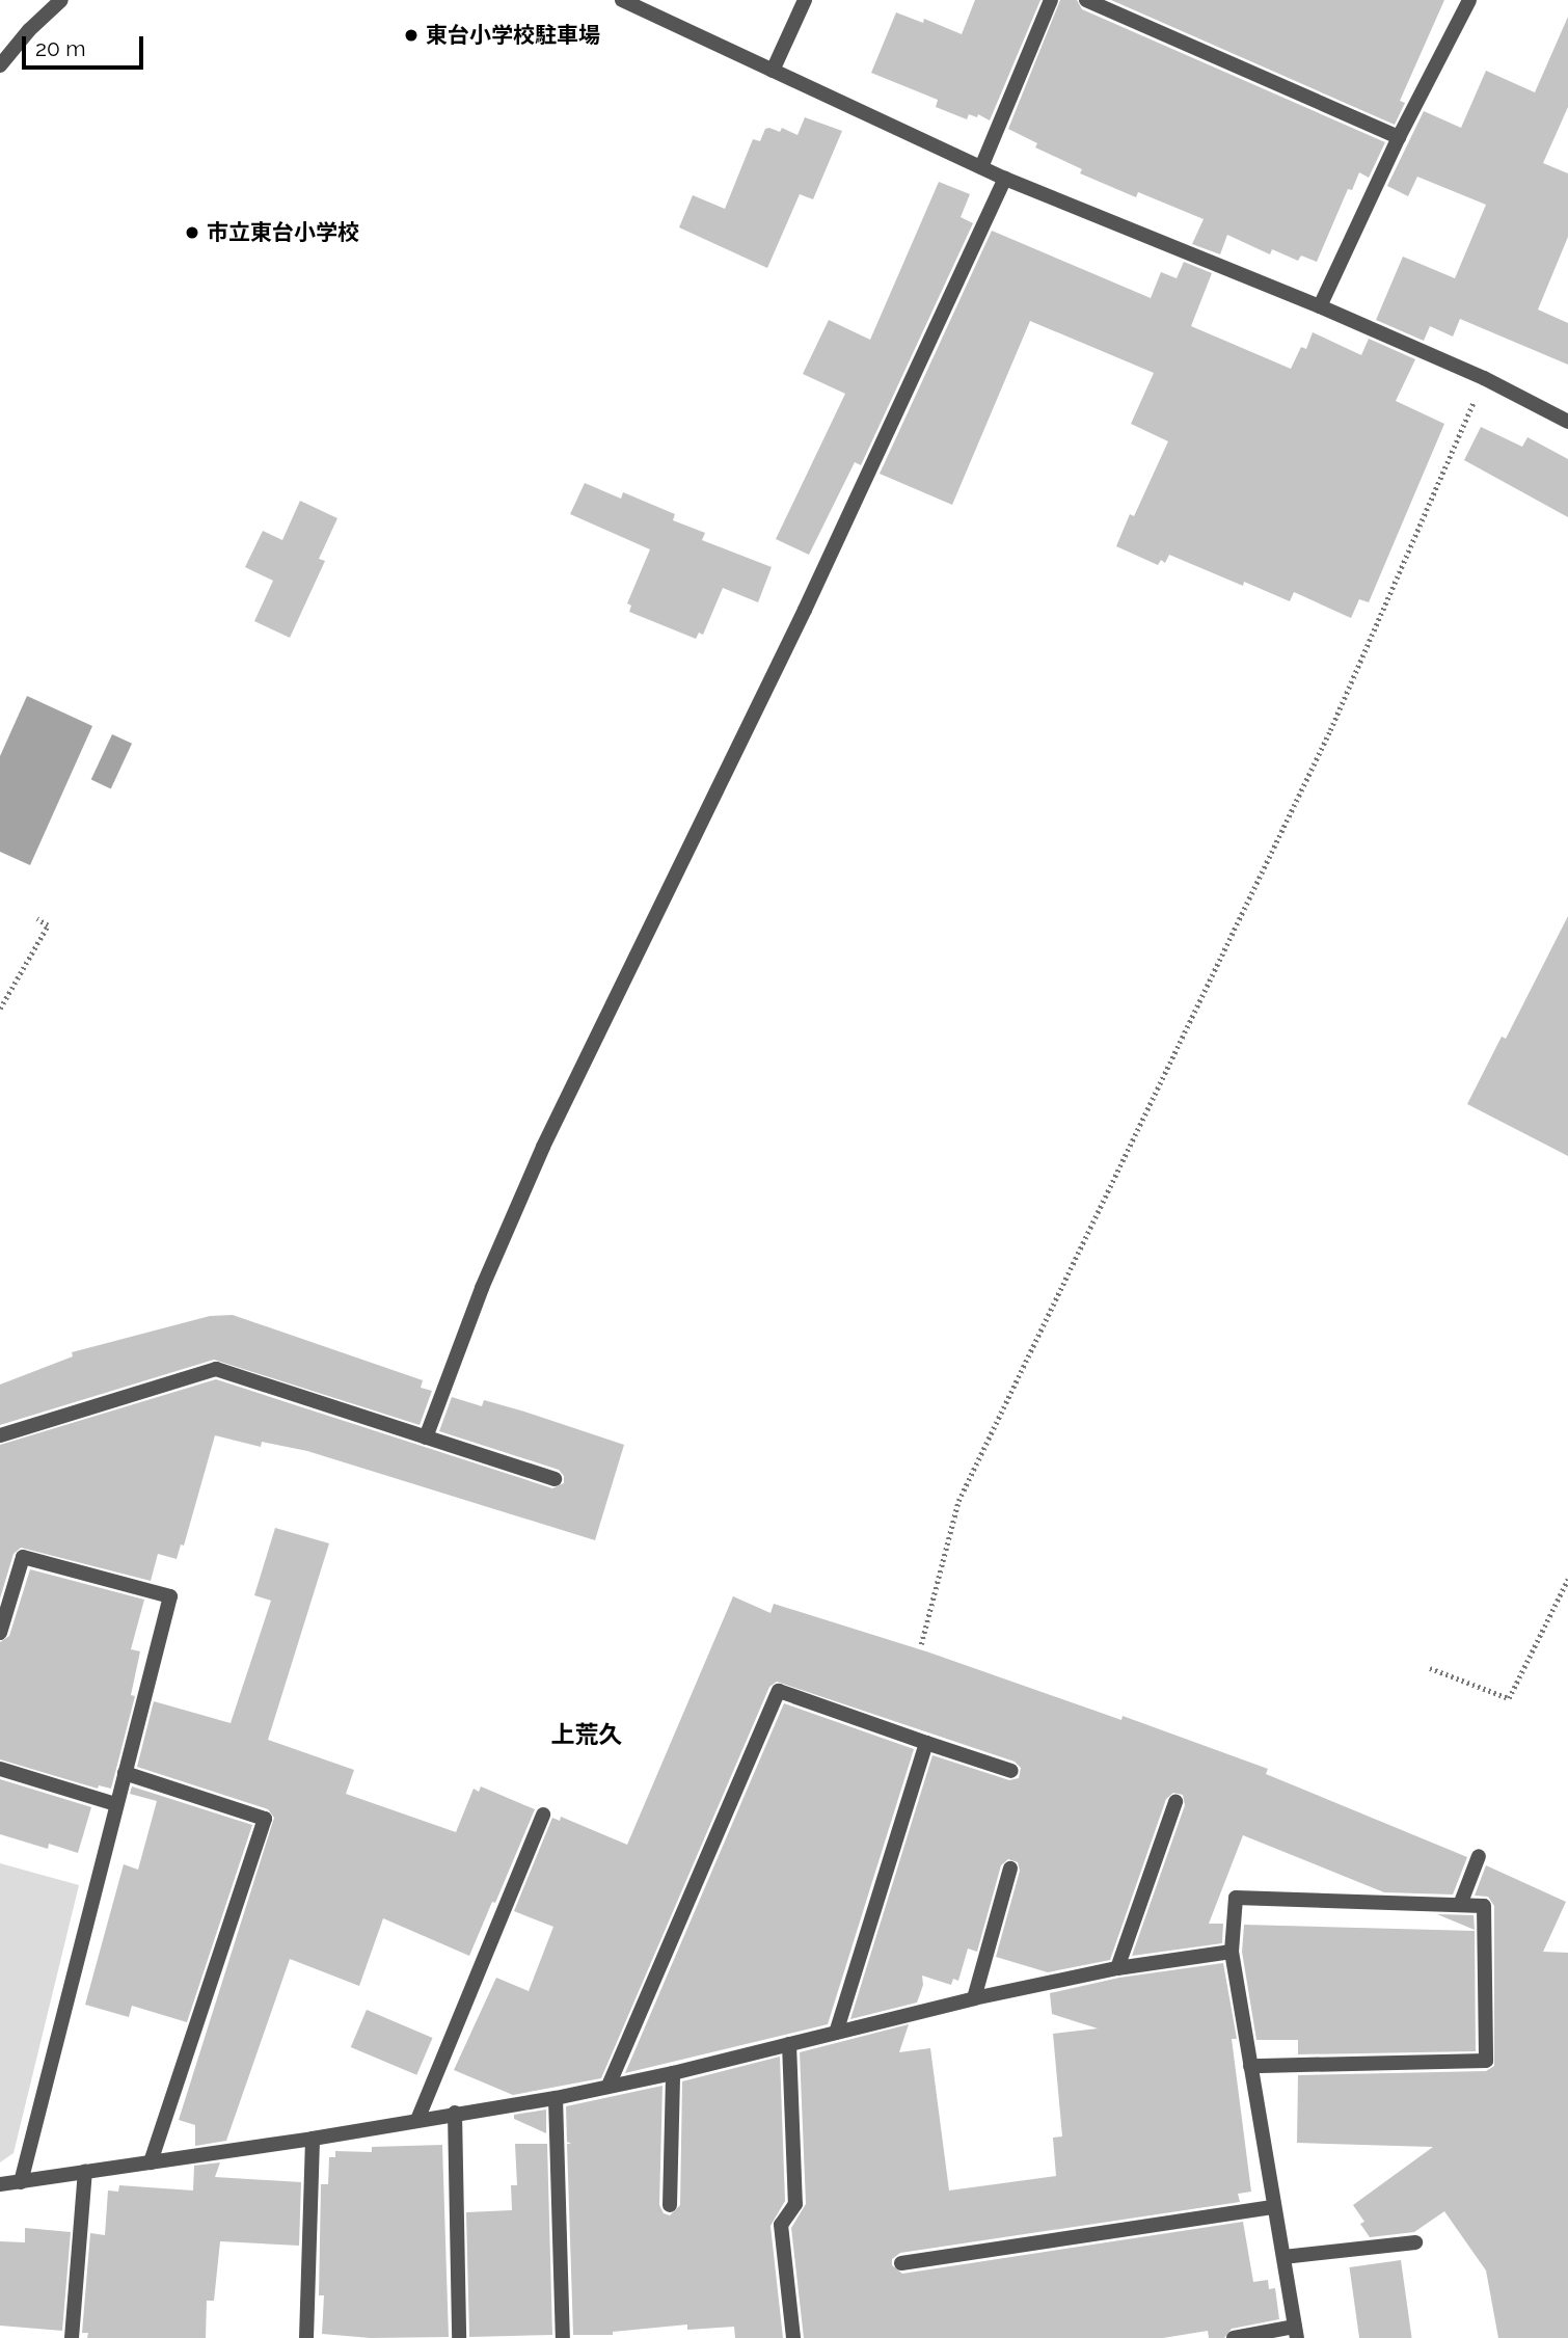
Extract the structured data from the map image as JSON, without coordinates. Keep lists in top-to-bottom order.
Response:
{
  "districts": ["上荒久"],
  "places": ["東台小学校駐車場", "市立東台小学校"],
  "scale_bar": "20 m"
}
